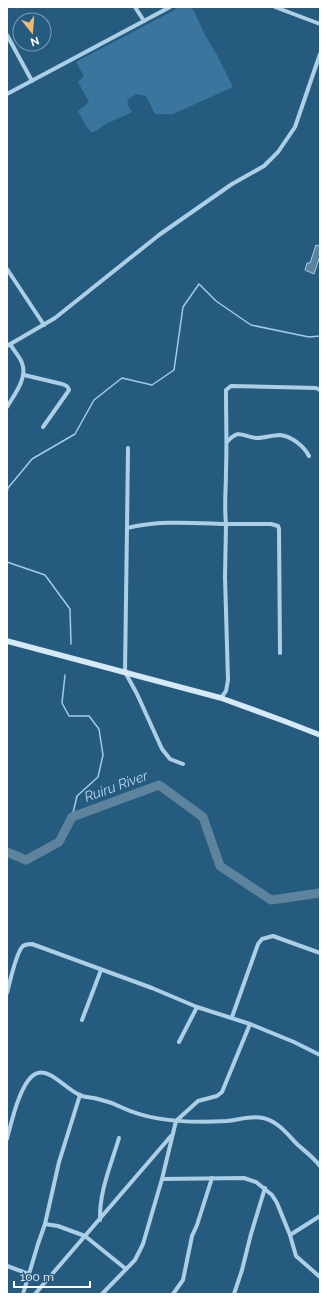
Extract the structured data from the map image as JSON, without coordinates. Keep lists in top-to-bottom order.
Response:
{
  "water": ["Ruiru River"],
  "scale_bar": "100 m",
  "north": "bottom"
}
